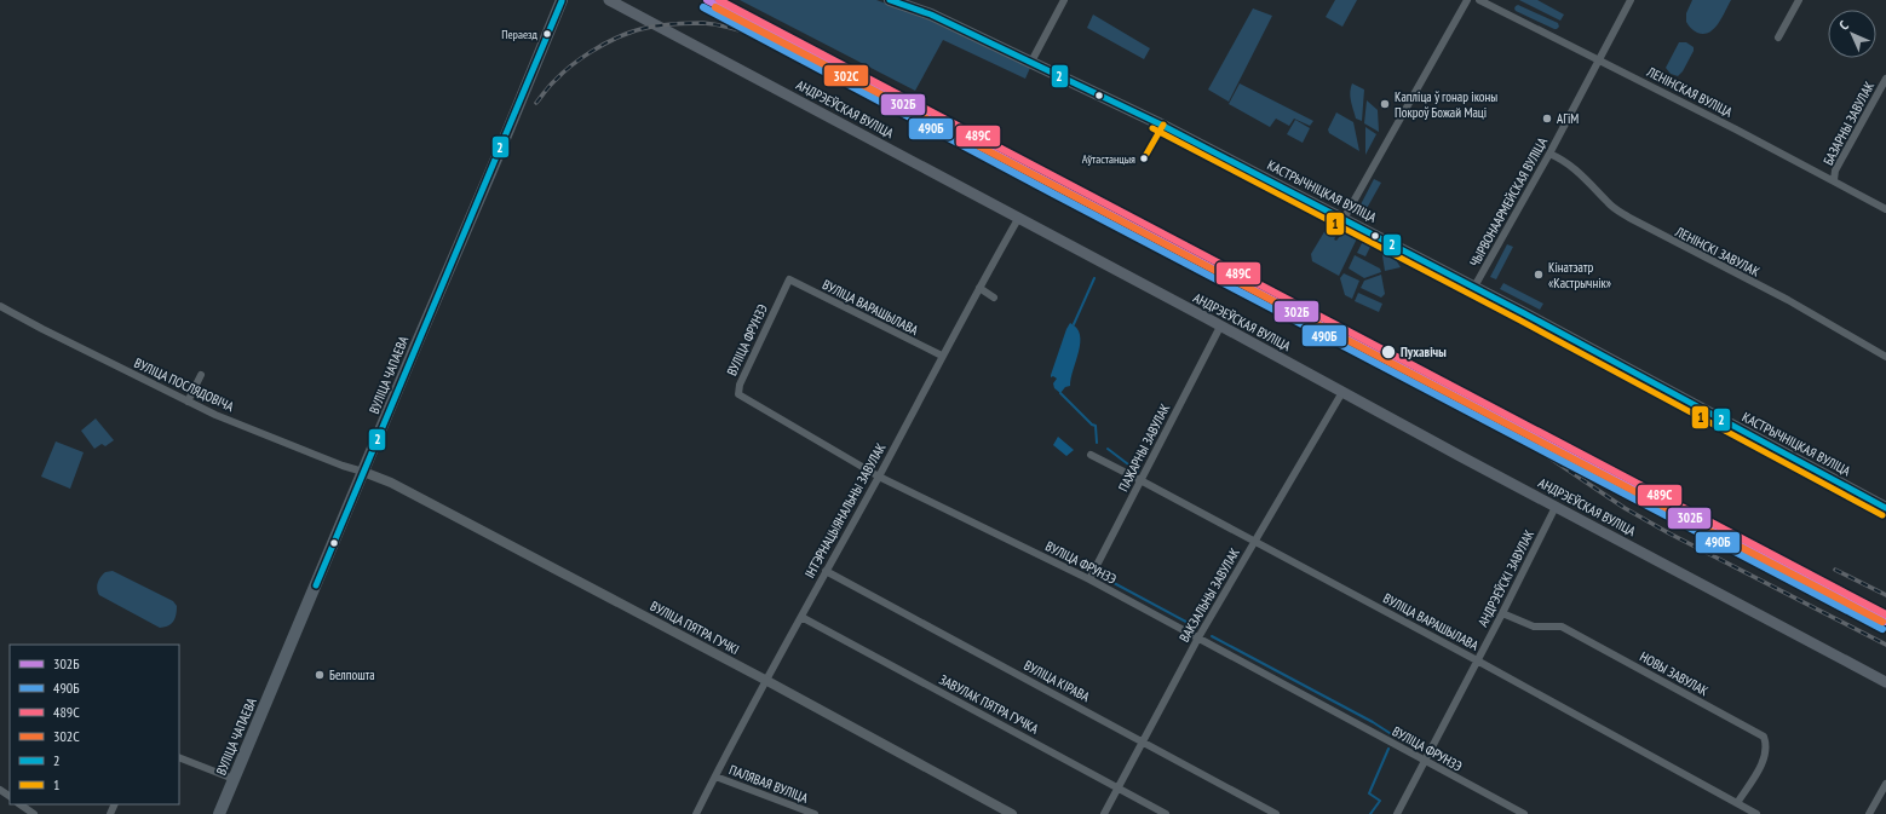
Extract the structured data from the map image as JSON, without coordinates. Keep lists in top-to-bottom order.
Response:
{
  "streets": {
    "main road": ["АНДРЭЕЎСКАЯ ВУЛІЦА", "КАСТРЫЧНІЦКАЯ ВУЛІЦА", "ВУЛІЦА ЧАПАЕВА"],
    "street": [
      "ЛЕНІНСКАЯ ВУЛІЦА",
      "БАЗАРНЫ ЗАВУЛАК",
      "ЧЫРВОНААРМЕЙСКАЯ ВУЛІЦА",
      "ЛЕНІНСКІ ЗАВУЛАК",
      "ВУЛІЦА ВАРАШЫЛАВА",
      "ВУЛІЦА ФРУНЗЭ",
      "ВУЛІЦА ПОСЛЯДОВІЧА",
      "ПАЖАРНЫ ЗАВУЛАК",
      "ІНТЭРНАЦЫЯНАЛЬНЫ ЗАВУЛАК",
      "АНДРЭЕЎСКІ ЗАВУЛАК",
      "ВАКЗАЛЬНЫ ЗАВУЛАК",
      "ВУЛІЦА ПЯТРА ГУЧКІ",
      "НОВЫ ЗАВУЛАК",
      "ВУЛІЦА КІРАВА",
      "ЗАВУЛАК ПЯТРА ГУЧКА",
      "ПАЛЯВАЯ ВУЛІЦА"
    ]
  },
  "crossings": [
    ["ЛЕНІНСКАЯ ВУЛІЦА", "БАЗАРНЫ ЗАВУЛАК"],
    ["ЛЕНІНСКАЯ ВУЛІЦА", "ЧЫРВОНААРМЕЙСКАЯ ВУЛІЦА"],
    ["АНДРЭЕЎСКАЯ ВУЛІЦА", "ПАЖАРНЫ ЗАВУЛАК"],
    ["АНДРЭЕЎСКАЯ ВУЛІЦА", "ІНТЭРНАЦЫЯНАЛЬНЫ ЗАВУЛАК"],
    ["АНДРЭЕЎСКАЯ ВУЛІЦА", "АНДРЭЕЎСКІ ЗАВУЛАК"],
    ["АНДРЭЕЎСКАЯ ВУЛІЦА", "ВАКЗАЛЬНЫ ЗАВУЛАК"],
    ["КАСТРЫЧНІЦКАЯ ВУЛІЦА", "ЧЫРВОНААРМЕЙСКАЯ ВУЛІЦА"],
    ["ЧЫРВОНААРМЕЙСКАЯ ВУЛІЦА", "ЛЕНІНСКІ ЗАВУЛАК"],
    ["ВУЛІЦА ВАРАШЫЛАВА", "ВУЛІЦА ФРУНЗЭ"],
    ["ВУЛІЦА ВАРАШЫЛАВА", "ПАЖАРНЫ ЗАВУЛАК"],
    ["ВУЛІЦА ВАРАШЫЛАВА", "ІНТЭРНАЦЫЯНАЛЬНЫ ЗАВУЛАК"],
    ["ВУЛІЦА ВАРАШЫЛАВА", "АНДРЭЕЎСКІ ЗАВУЛАК"],
    ["ВУЛІЦА ВАРАШЫЛАВА", "ВАКЗАЛЬНЫ ЗАВУЛАК"],
    ["ВУЛІЦА ВАРАШЫЛАВА", "НОВЫ ЗАВУЛАК"],
    ["ВУЛІЦА ФРУНЗЭ", "ПАЖАРНЫ ЗАВУЛАК"],
    ["ВУЛІЦА ФРУНЗЭ", "ІНТЭРНАЦЫЯНАЛЬНЫ ЗАВУЛАК"],
    ["ВУЛІЦА ФРУНЗЭ", "АНДРЭЕЎСКІ ЗАВУЛАК"],
    ["ВУЛІЦА ФРУНЗЭ", "ВАКЗАЛЬНЫ ЗАВУЛАК"],
    ["ВУЛІЦА ЧАПАЕВА", "ВУЛІЦА ПОСЛЯДОВІЧА"],
    ["ВУЛІЦА ЧАПАЕВА", "ВУЛІЦА ПЯТРА ГУЧКІ"],
    ["ВУЛІЦА ПОСЛЯДОВІЧА", "ВУЛІЦА ПЯТРА ГУЧКІ"],
    ["ІНТЭРНАЦЫЯНАЛЬНЫ ЗАВУЛАК", "ВУЛІЦА ПЯТРА ГУЧКІ"],
    ["ІНТЭРНАЦЫЯНАЛЬНЫ ЗАВУЛАК", "ВУЛІЦА КІРАВА"],
    ["ІНТЭРНАЦЫЯНАЛЬНЫ ЗАВУЛАК", "ЗАВУЛАК ПЯТРА ГУЧКА"],
    ["ІНТЭРНАЦЫЯНАЛЬНЫ ЗАВУЛАК", "ПАЛЯВАЯ ВУЛІЦА"],
    ["АНДРЭЕЎСКІ ЗАВУЛАК", "НОВЫ ЗАВУЛАК"],
    ["ВАКЗАЛЬНЫ ЗАВУЛАК", "ВУЛІЦА КІРАВА"],
    ["ВАКЗАЛЬНЫ ЗАВУЛАК", "ЗАВУЛАК ПЯТРА ГУЧКА"]
  ],
  "places": [
    "Пераезд",
    "Капліца ў гонар іконы Покроў Божай Маці",
    "АГіМ",
    "Аўтастанцыя",
    "Кінатэатр «Кастрычнік»",
    "Пухавічы",
    "Белпошта"
  ],
  "lines": [
    "transit line 302Б",
    "transit line 489С",
    "transit line 2",
    "transit line 490Б",
    "transit line 302С",
    "transit line 1"
  ],
  "legend": [
    "302Б",
    "490Б",
    "489С",
    "302С",
    "2",
    "1"
  ],
  "north": "top left"
}
